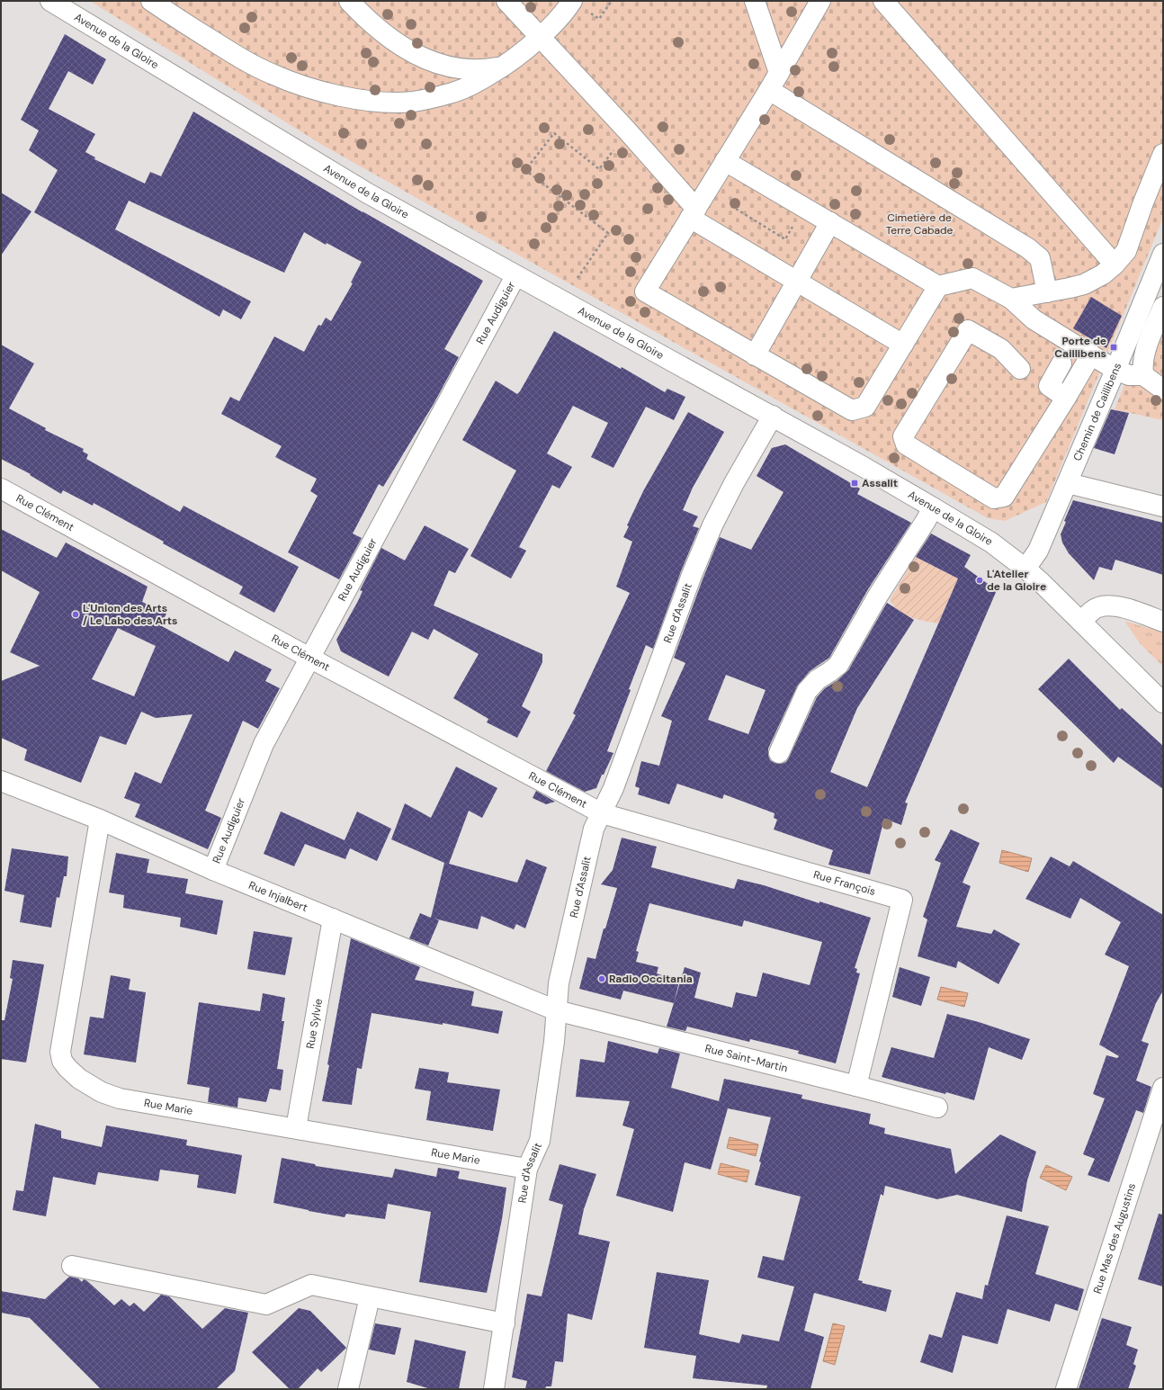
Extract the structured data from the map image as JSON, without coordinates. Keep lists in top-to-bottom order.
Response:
{
  "streets": {
    "street": [
      "Avenue de la Gloire",
      "Rue Audiguier",
      "Chemin de Caillibens",
      "Rue Clément",
      "Rue d'Assalit",
      "Rue François",
      "Rue Injalbert",
      "Rue Sylvie",
      "Rue Saint-Martin",
      "Rue Marie",
      "Rue Mas des Augustins"
    ]
  },
  "crossings": [
    ["Avenue de la Gloire", "Rue Audiguier"],
    ["Avenue de la Gloire", "Chemin de Caillibens"],
    ["Avenue de la Gloire", "Rue d'Assalit"],
    ["Rue Audiguier", "Rue Clément"],
    ["Rue Audiguier", "Rue Injalbert"],
    ["Rue Clément", "Rue d'Assalit"],
    ["Rue Clément", "Rue François"],
    ["Rue d'Assalit", "Rue François"],
    ["Rue d'Assalit", "Rue Injalbert"],
    ["Rue d'Assalit", "Rue Saint-Martin"],
    ["Rue d'Assalit", "Rue Marie"],
    ["Rue François", "Rue Saint-Martin"],
    ["Rue Injalbert", "Rue Sylvie"],
    ["Rue Injalbert", "Rue Saint-Martin"],
    ["Rue Injalbert", "Rue Marie"],
    ["Rue Sylvie", "Rue Marie"]
  ],
  "parks": ["Cimetière de Terre Cabade"],
  "places": {
    "transit": ["Porte de Caillibens", "Assalit"],
    "other": ["L'Atelier de la Gloire", "L'Union des Arts / Le Labo des Arts", "Radio Occitania"]
  }
}
